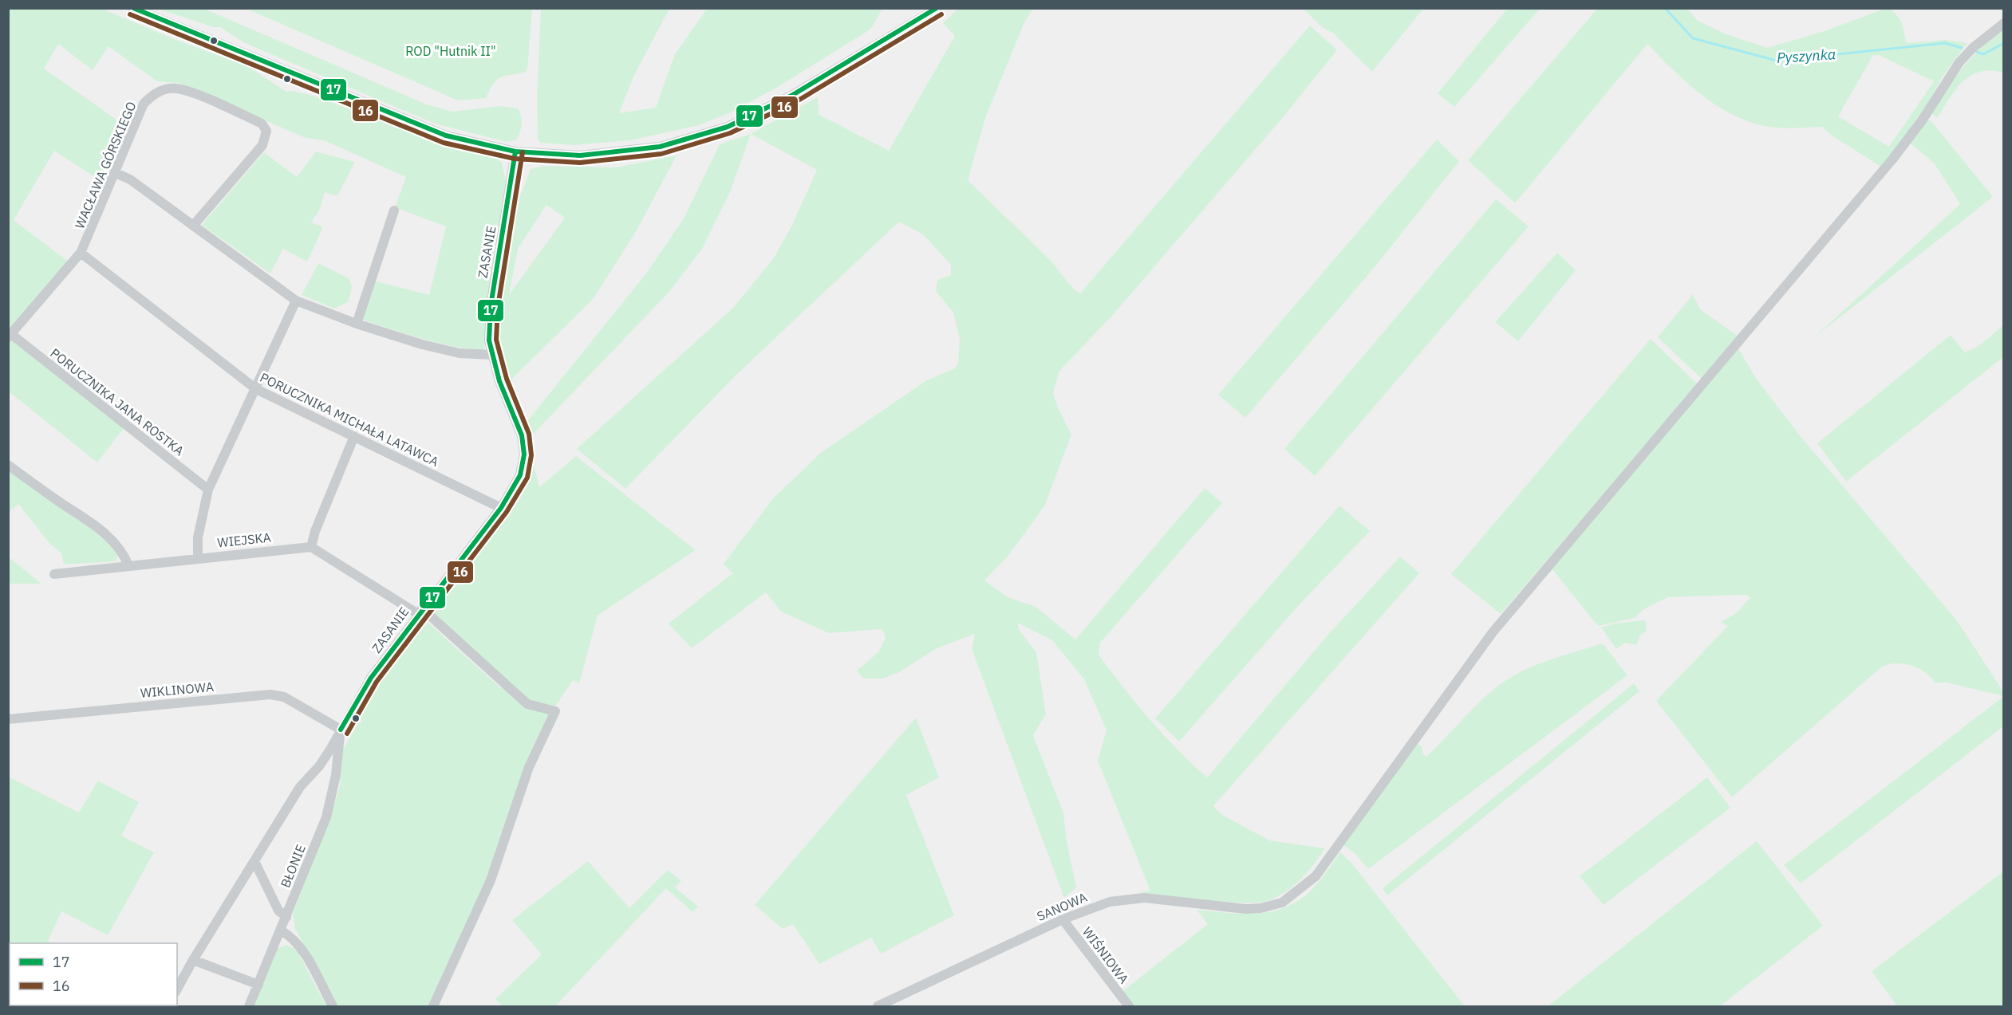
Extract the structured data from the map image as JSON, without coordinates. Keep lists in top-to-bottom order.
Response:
{
  "streets": {
    "street": [
      "WACŁAWA GÓRSKIEGO",
      "ZASANIE",
      "PORUCZNIKA JANA ROSTKA",
      "PORUCZNIKA MICHAŁA LATAWCA",
      "WIEJSKA",
      "WIKLINOWA",
      "BŁONIE",
      "SANOWA",
      "WIŚNIOWA"
    ]
  },
  "crossings": [
    ["WACŁAWA GÓRSKIEGO", "PORUCZNIKA JANA ROSTKA"],
    ["WACŁAWA GÓRSKIEGO", "PORUCZNIKA MICHAŁA LATAWCA"],
    ["ZASANIE", "PORUCZNIKA MICHAŁA LATAWCA"],
    ["ZASANIE", "WIKLINOWA"],
    ["ZASANIE", "BŁONIE"],
    ["WIKLINOWA", "BŁONIE"],
    ["SANOWA", "WIŚNIOWA"]
  ],
  "water": ["Pyszynka"],
  "parks": ["ROD \"Hutnik II\""],
  "lines": ["transit line 17", "transit line 16"],
  "legend": ["17", "16"]
}
